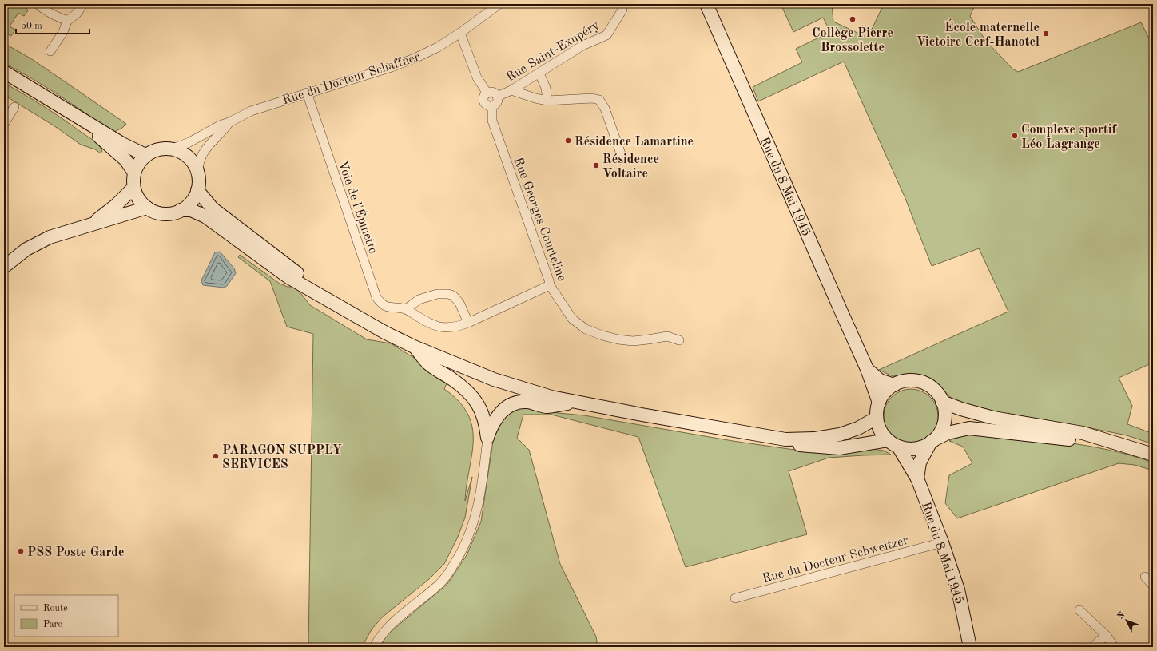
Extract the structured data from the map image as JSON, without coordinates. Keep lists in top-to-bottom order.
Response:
{
  "streets": {
    "main road": ["Rue du 8 Mai 1945"],
    "street": [
      "Rue Saint-Exupéry",
      "Rue du Docteur Schaffner",
      "Voie de l'Épinette",
      "Rue Georges Courteline",
      "Rue du Docteur Schweitzer"
    ]
  },
  "crossings": [
    ["Rue Saint-Exupéry", "Rue Georges Courteline"],
    ["Rue du Docteur Schaffner", "Voie de l'Épinette"],
    ["Rue du 8 Mai 1945", "Rue du Docteur Schweitzer"],
    ["Voie de l'Épinette", "Rue Georges Courteline"]
  ],
  "places": [
    "Collège Pierre Brossolette",
    "École maternelle Victoire Cerf-Hanotel",
    "Complexe sportif Léo Lagrange",
    "Résidence Lamartine",
    "Résidence Voltaire",
    "PARAGON SUPPLY SERVICES",
    "PSS Poste Garde"
  ],
  "legend": ["Route", "Parc"],
  "scale_bar": "50 m",
  "north": "top left"
}
